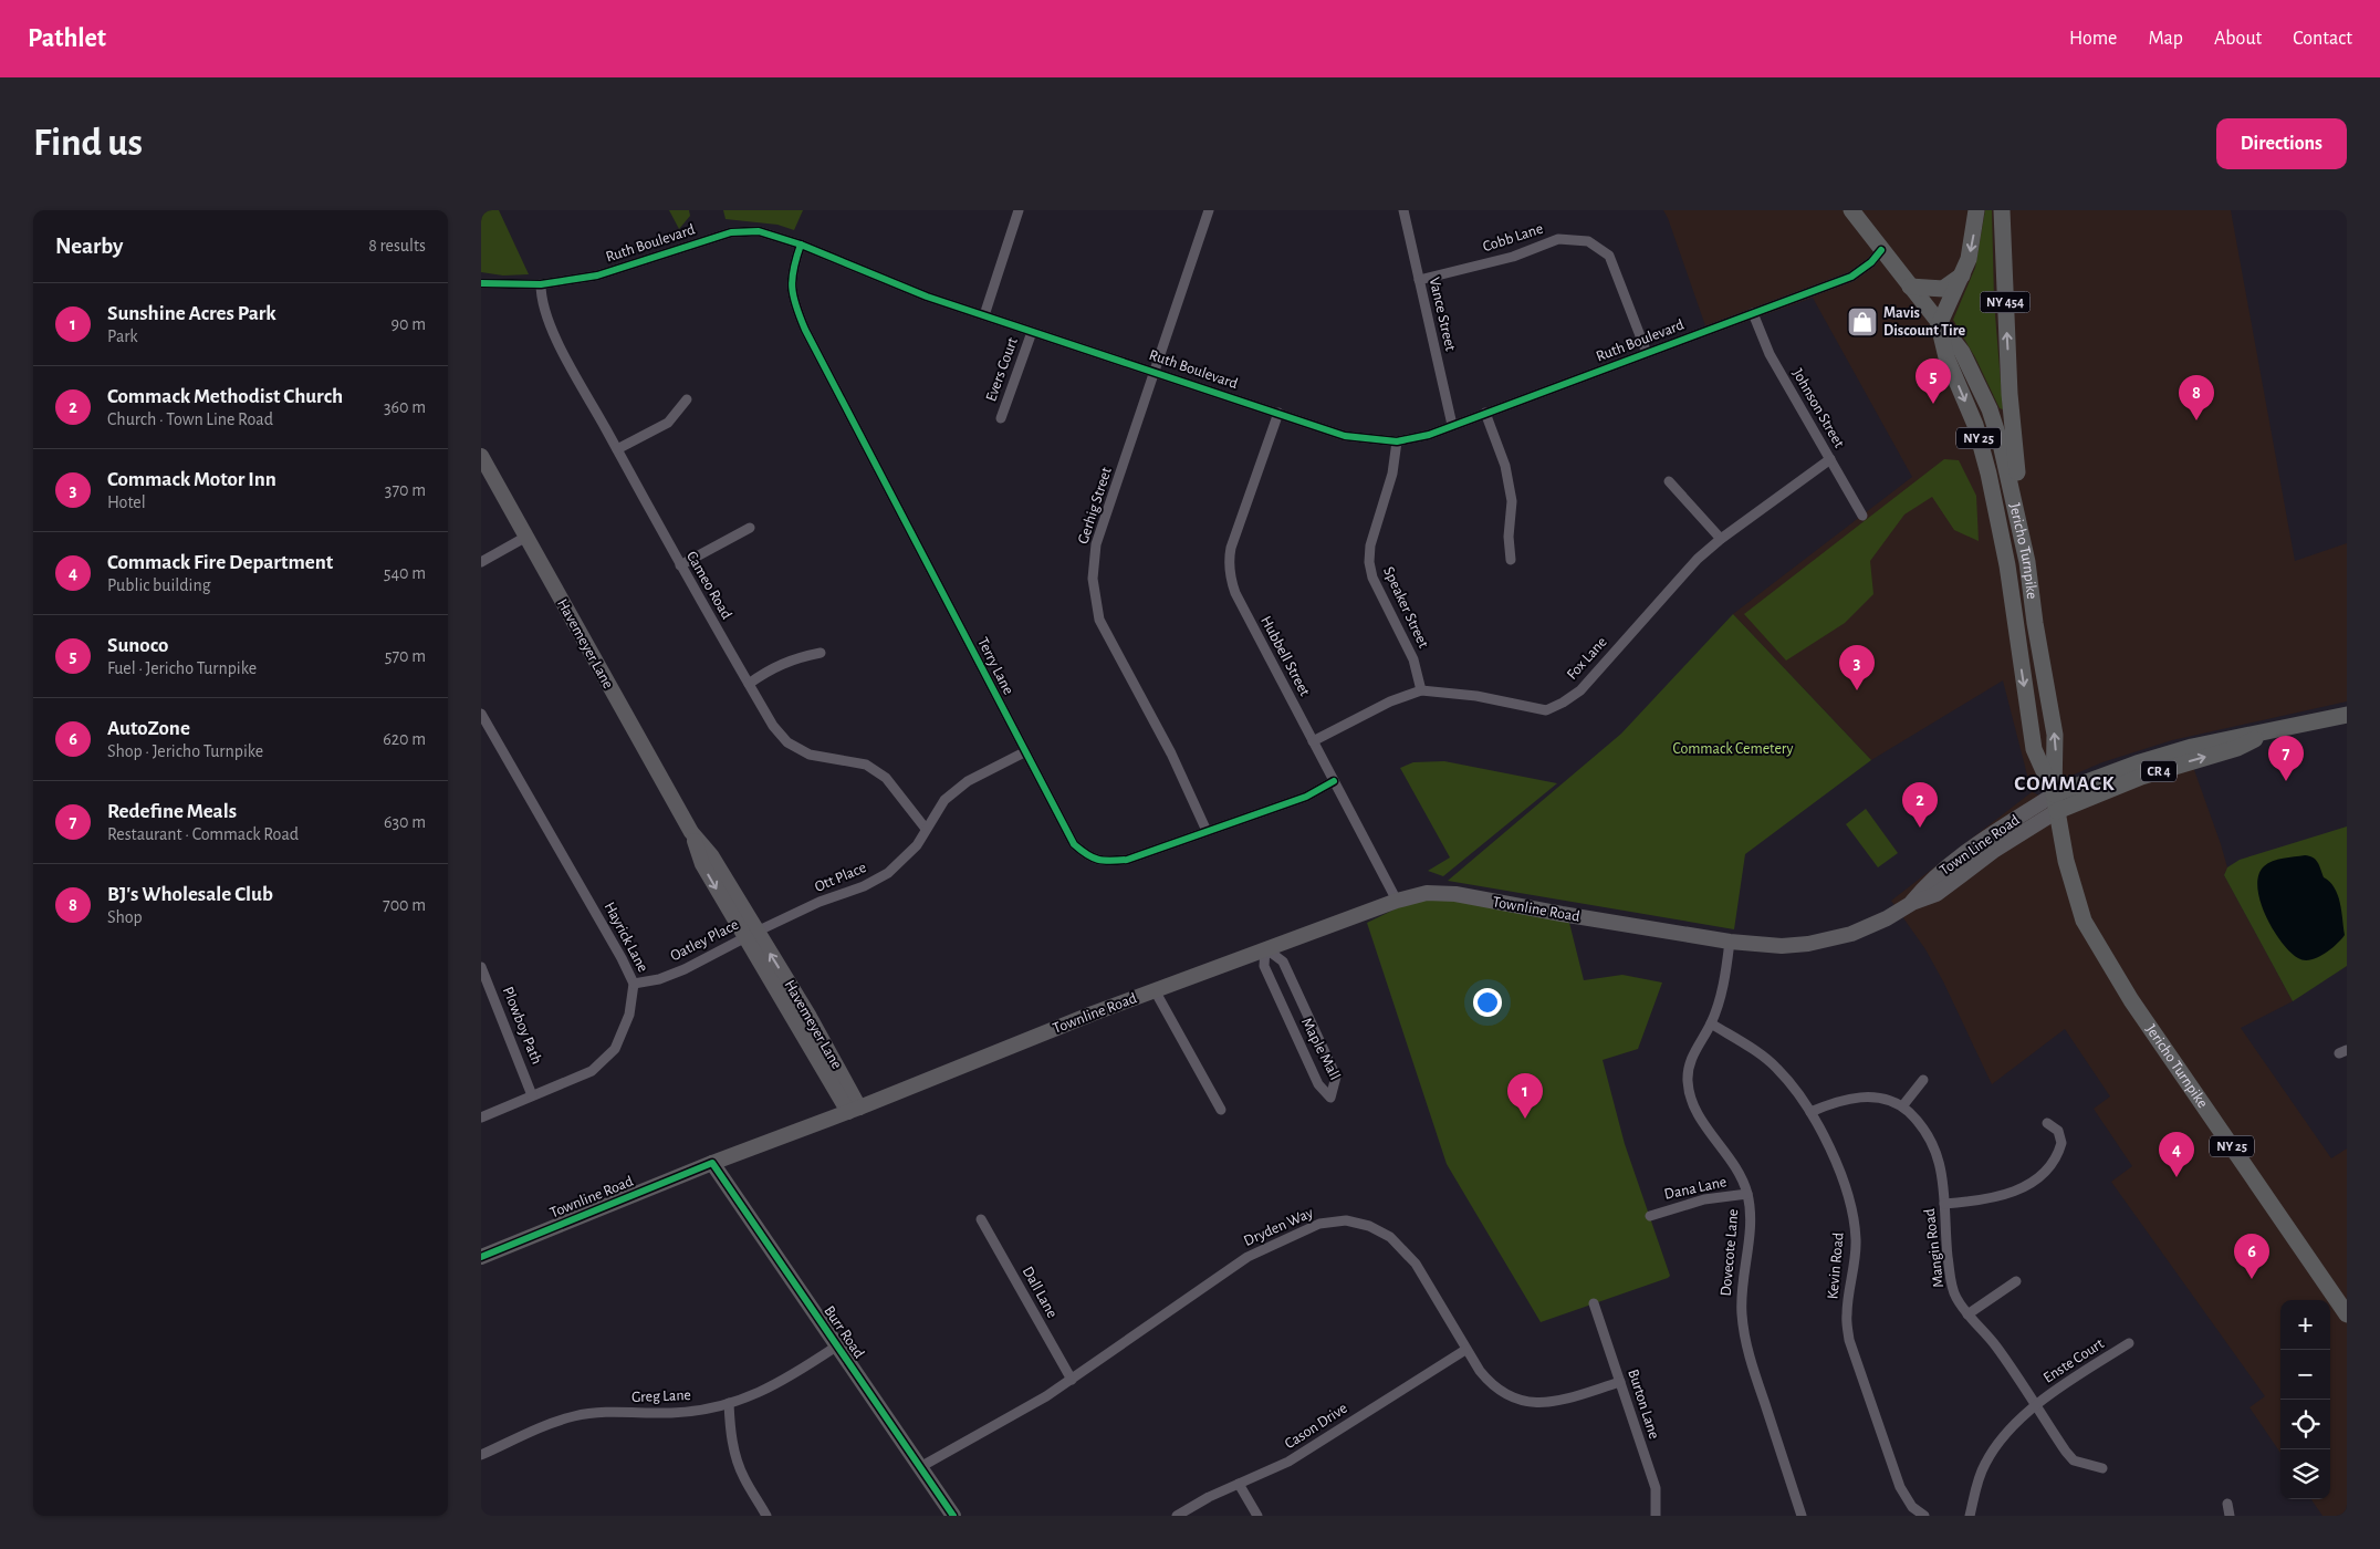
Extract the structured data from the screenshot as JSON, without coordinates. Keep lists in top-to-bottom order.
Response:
{
  "streets": {
    "main road": [
      "NY 454",
      "NY 25",
      "Jericho Turnpike",
      "Havemeyer Lane",
      "CR 4",
      "Town Line Road",
      "Townline Road",
      "Burr Road"
    ],
    "street": [
      "Cobb Lane",
      "Ruth Boulevard",
      "Vance Street",
      "Evers Court",
      "Johnson Street",
      "Gerhig Street",
      "Cameo Road",
      "Speaker Street",
      "Hubbell Street",
      "Fox Lane",
      "Terry Lane",
      "Ott Place",
      "Hayrick Lane",
      "Oatley Place",
      "Plowboy Path",
      "Maple Mall",
      "Dana Lane",
      "Dryden Way",
      "Mangin Road",
      "Dovecote Lane",
      "Kevin Road",
      "Dall Lane",
      "Enste Court",
      "Greg Lane",
      "Burton Lane",
      "Cason Drive"
    ]
  },
  "crossings": [
    ["Cobb Lane", "Ruth Boulevard"],
    ["Cobb Lane", "Vance Street"],
    ["Ruth Boulevard", "Vance Street"],
    ["Ruth Boulevard", "Evers Court"],
    ["Ruth Boulevard", "Johnson Street"],
    ["Ruth Boulevard", "Gerhig Street"],
    ["Ruth Boulevard", "Jericho Turnpike"],
    ["Ruth Boulevard", "Cameo Road"],
    ["Ruth Boulevard", "Speaker Street"],
    ["Ruth Boulevard", "Hubbell Street"],
    ["Ruth Boulevard", "Terry Lane"],
    ["NY 454", "Jericho Turnpike"],
    ["Johnson Street", "Fox Lane"],
    ["Gerhig Street", "Terry Lane"],
    ["Jericho Turnpike", "CR 4"],
    ["Jericho Turnpike", "Town Line Road"],
    ["Cameo Road", "Ott Place"],
    ["Speaker Street", "Fox Lane"],
    ["Havemeyer Lane", "Ott Place"],
    ["Havemeyer Lane", "Townline Road"],
    ["Havemeyer Lane", "Oatley Place"],
    ["Hubbell Street", "Fox Lane"],
    ["Hubbell Street", "Terry Lane"],
    ["Hubbell Street", "Townline Road"],
    ["Terry Lane", "Ott Place"],
    ["CR 4", "Town Line Road"],
    ["Town Line Road", "Townline Road"],
    ["Town Line Road", "Dovecote Lane"],
    ["Ott Place", "Oatley Place"],
    ["Townline Road", "Maple Mall"],
    ["Townline Road", "Dovecote Lane"],
    ["Townline Road", "Burr Road"],
    ["Hayrick Lane", "Oatley Place"],
    ["Hayrick Lane", "Plowboy Path"],
    ["Dana Lane", "Dovecote Lane"],
    ["Dryden Way", "Dall Lane"],
    ["Dryden Way", "Burr Road"],
    ["Dryden Way", "Burton Lane"],
    ["Dryden Way", "Cason Drive"],
    ["Mangin Road", "Kevin Road"],
    ["Mangin Road", "Enste Court"],
    ["Dovecote Lane", "Kevin Road"],
    ["Burr Road", "Greg Lane"]
  ],
  "districts": ["COMMACK"],
  "parks": ["Commack Cemetery"],
  "places": {
    "shop": ["Mavis Discount Tire"]
  },
  "page": {
    "header": "Pathlet",
    "nav": [
      "Home",
      "Map",
      "About",
      "Contact"
    ],
    "buttons": "Directions",
    "title": "Find us",
    "heading": ["Nearby", "8 results"],
    "list": [
      {
        "mark": "1",
        "name": "Sunshine Acres Park",
        "note": "Park",
        "value": "90 m"
      },
      {
        "mark": "2",
        "name": "Commack Methodist Church",
        "note": "Church · Town Line Road",
        "value": "360 m"
      },
      {
        "mark": "3",
        "name": "Commack Motor Inn",
        "note": "Hotel",
        "value": "370 m"
      },
      {
        "mark": "4",
        "name": "Commack Fire Department",
        "note": "Public building",
        "value": "540 m"
      },
      {
        "mark": "5",
        "name": "Sunoco",
        "note": "Fuel · Jericho Turnpike",
        "value": "570 m"
      },
      {
        "mark": "6",
        "name": "AutoZone",
        "note": "Shop · Jericho Turnpike",
        "value": "620 m"
      },
      {
        "mark": "7",
        "name": "Redefine Meals",
        "note": "Restaurant · Commack Road",
        "value": "630 m"
      },
      {
        "mark": "8",
        "name": "BJ's Wholesale Club",
        "note": "Shop",
        "value": "700 m"
      }
    ],
    "pins": [
      "5",
      "8",
      "3",
      "7",
      "2",
      "1",
      "4",
      "6"
    ],
    "map_buttons": ["+", "−"]
  }
}
